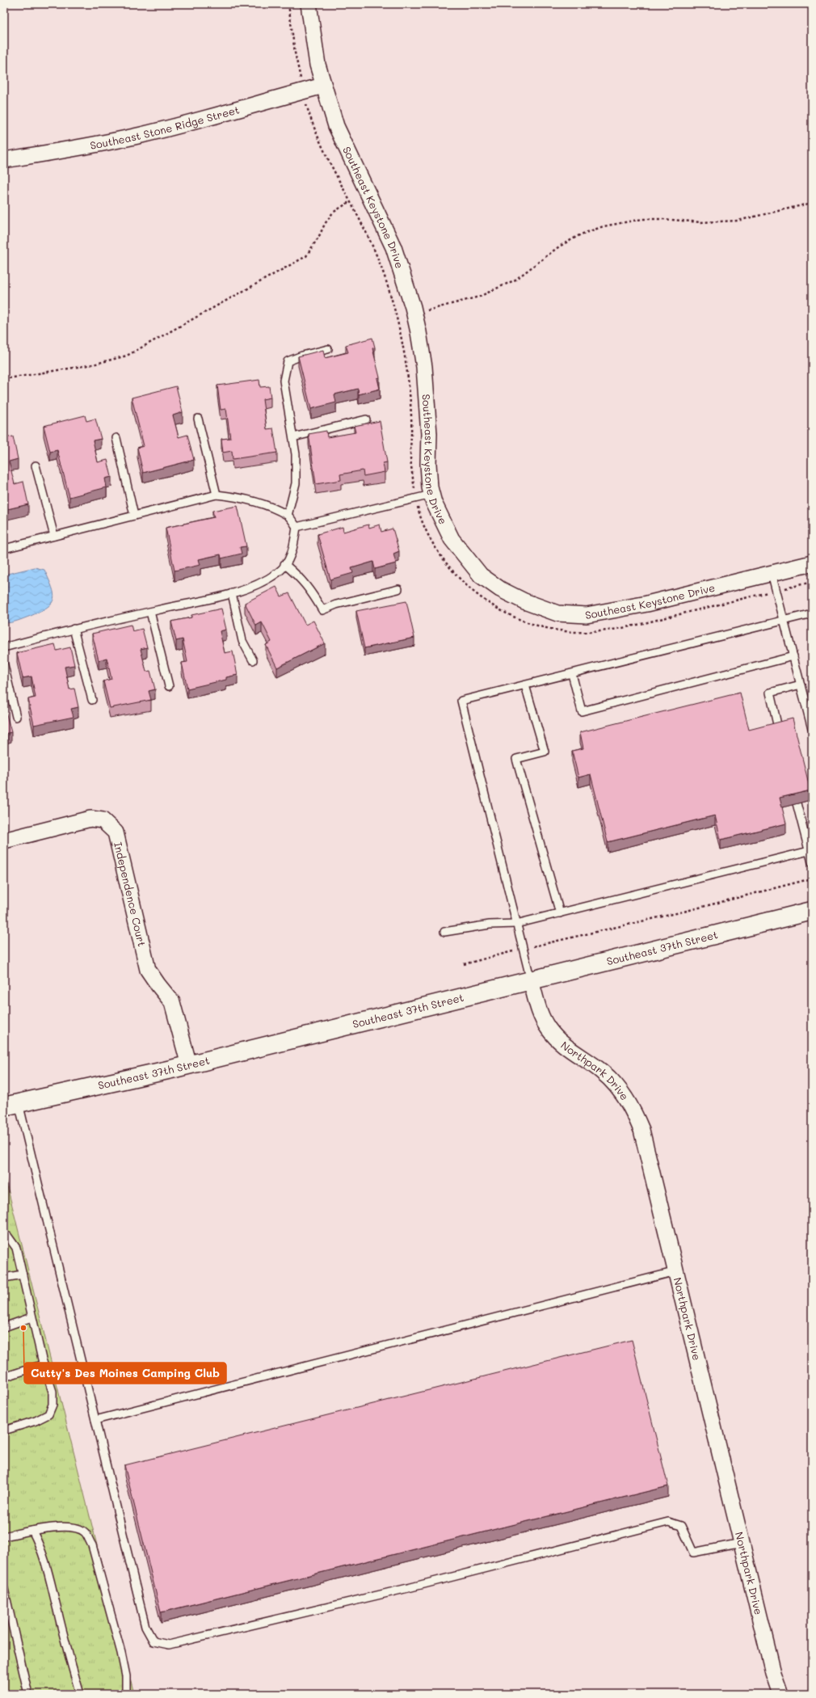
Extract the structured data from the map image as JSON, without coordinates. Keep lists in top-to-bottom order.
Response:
{
  "streets": {
    "street": [
      "Southeast Stone Ridge Street",
      "Southeast Keystone Drive",
      "Independence Court",
      "Southeast 37th Street",
      "Northpark Drive"
    ]
  },
  "crossings": [
    ["Southeast Stone Ridge Street", "Southeast Keystone Drive"],
    ["Independence Court", "Southeast 37th Street"],
    ["Southeast 37th Street", "Northpark Drive"]
  ],
  "places": ["Cutty's Des Moines Camping Club"]
}
